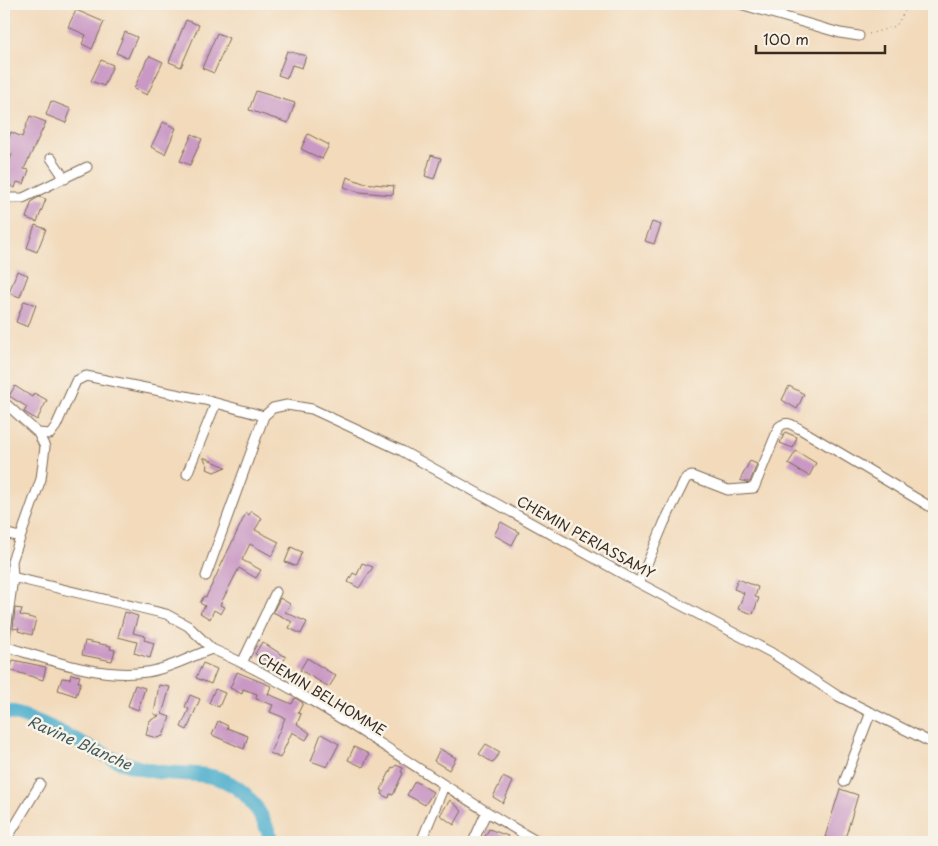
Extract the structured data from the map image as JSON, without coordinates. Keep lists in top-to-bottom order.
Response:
{
  "streets": {
    "street": ["CHEMIN PERIASSAMY", "CHEMIN BELHOMME"]
  },
  "water": ["Ravine Blanche"],
  "scale_bar": "100 m"
}
